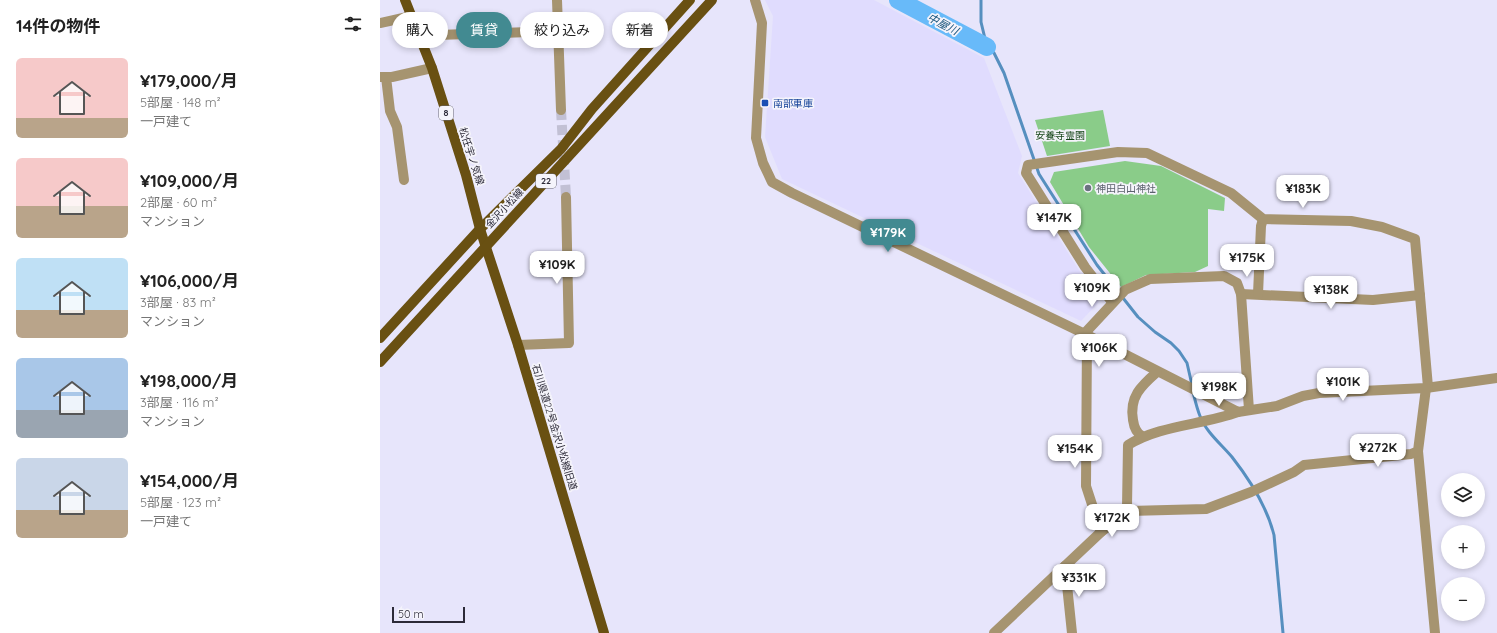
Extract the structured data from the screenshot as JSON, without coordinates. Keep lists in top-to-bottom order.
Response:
{
  "streets": {
    "main road": [
      "8",
      "松任宇ノ気線",
      "22",
      "金沢小松線",
      "石川県道22号金沢小松線旧道"
    ]
  },
  "crossings": [
    ["松任宇ノ気線", "金沢小松線"],
    ["松任宇ノ気線", "石川県道22号金沢小松線旧道"],
    ["金沢小松線", "石川県道22号金沢小松線旧道"]
  ],
  "water": ["中屋川"],
  "parks": ["安養寺霊園"],
  "places": {
    "transit": ["南部車庫"],
    "other": ["神田白山神社"]
  },
  "scale_bar": "50 m",
  "page": {
    "heading": "14件の物件",
    "chip": [
      "購入",
      "賃貸",
      "絞り込み",
      "新着"
    ],
    "list": [
      {
        "name": "¥179,000/月",
        "note": "5部屋 · 148 m² · 一戸建て"
      },
      {
        "name": "¥109,000/月",
        "note": "2部屋 · 60 m² · マンション"
      },
      {
        "name": "¥106,000/月",
        "note": "3部屋 · 83 m² · マンション"
      },
      {
        "name": "¥198,000/月",
        "note": "3部屋 · 116 m² · マンション"
      },
      {
        "name": "¥154,000/月",
        "note": "5部屋 · 123 m² · 一戸建て"
      }
    ],
    "price": [
      "¥183K",
      "¥147K",
      "¥179K",
      "¥175K",
      "¥109K",
      "¥109K",
      "¥138K",
      "¥106K",
      "¥101K",
      "¥198K",
      "¥272K",
      "¥154K",
      "¥172K",
      "¥331K"
    ],
    "map_buttons": ["+", "−"],
    "scale": "50 m"
  }
}
